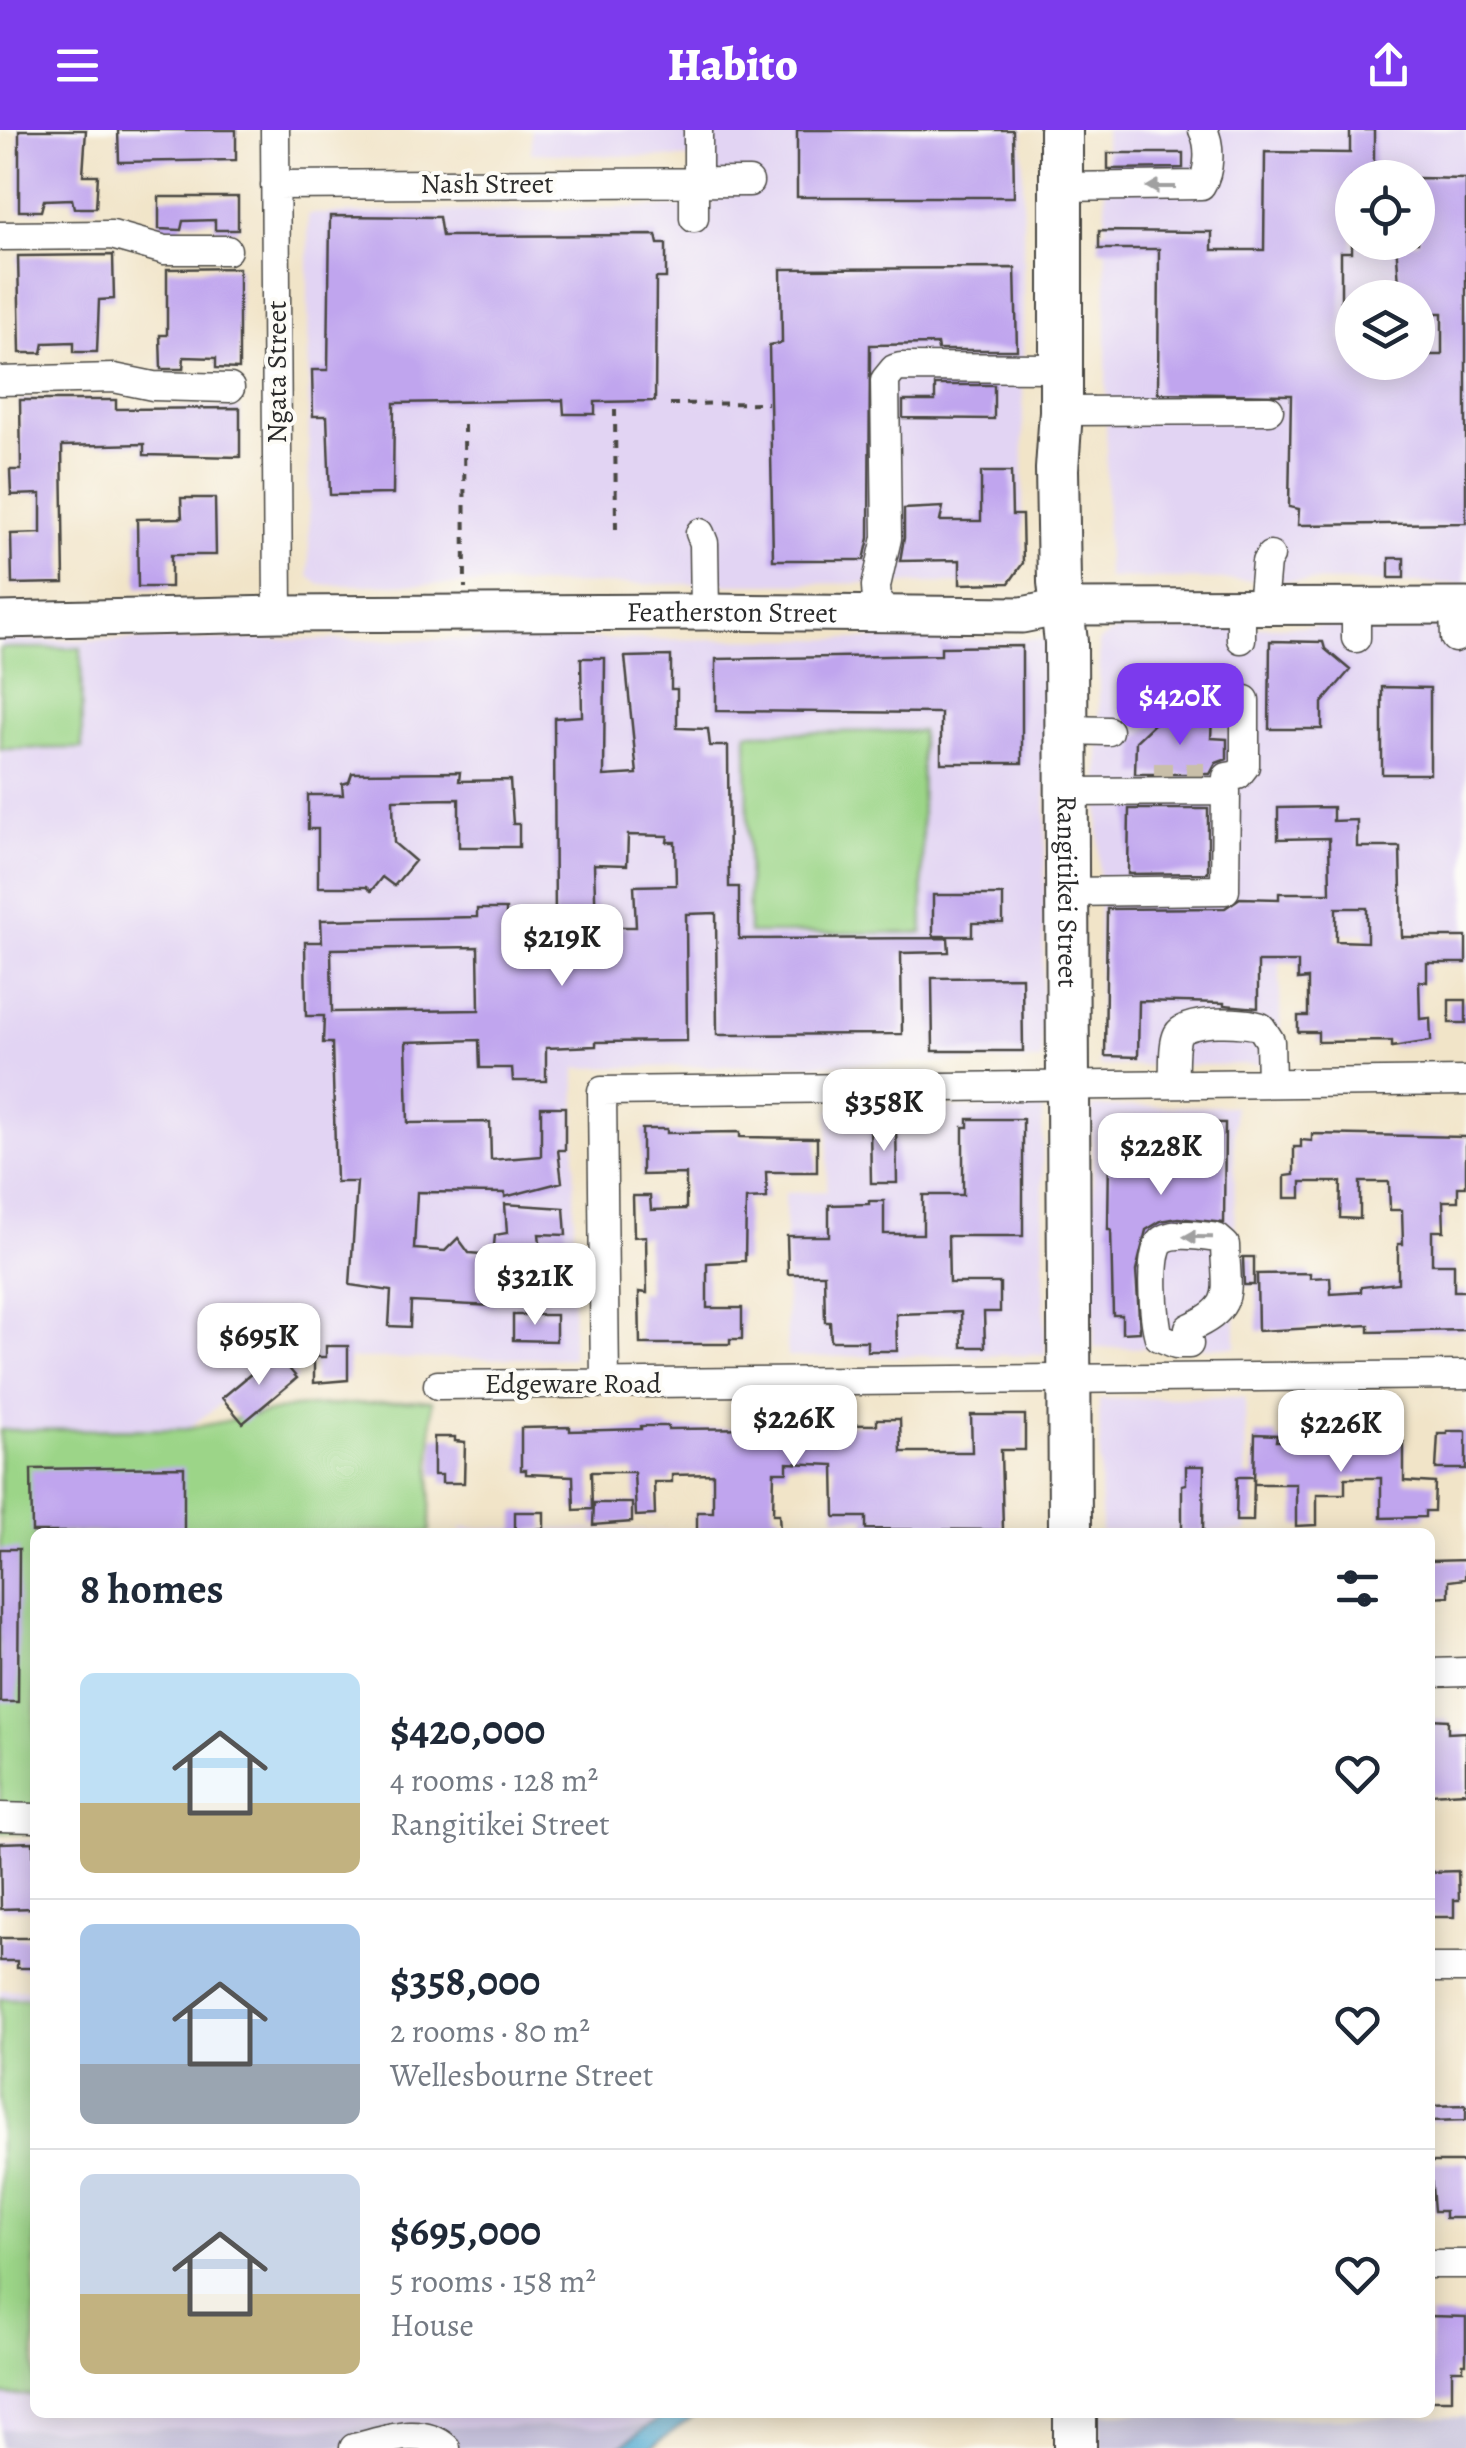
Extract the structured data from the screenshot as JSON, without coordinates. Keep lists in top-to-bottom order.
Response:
{
  "streets": {
    "highway": ["Rangitikei Street"],
    "main road": ["Featherston Street"],
    "street": ["Nash Street", "Ngata Street", "Edgeware Road"]
  },
  "crossings": [
    ["Nash Street", "Ngata Street"],
    ["Ngata Street", "Featherston Street"],
    ["Featherston Street", "Rangitikei Street"],
    ["Rangitikei Street", "Edgeware Road"]
  ],
  "page": {
    "header": "Habito",
    "price": [
      "$420K",
      "$219K",
      "$358K",
      "$228K",
      "$321K",
      "$695K",
      "$226K",
      "$226K"
    ],
    "heading": "8 homes",
    "list": [
      {
        "name": "$420,000",
        "note": "4 rooms · 128 m² · Rangitikei Street"
      },
      {
        "name": "$358,000",
        "note": "2 rooms · 80 m² · Wellesbourne Street"
      },
      {
        "name": "$695,000",
        "note": "5 rooms · 158 m² · House"
      }
    ]
  }
}
